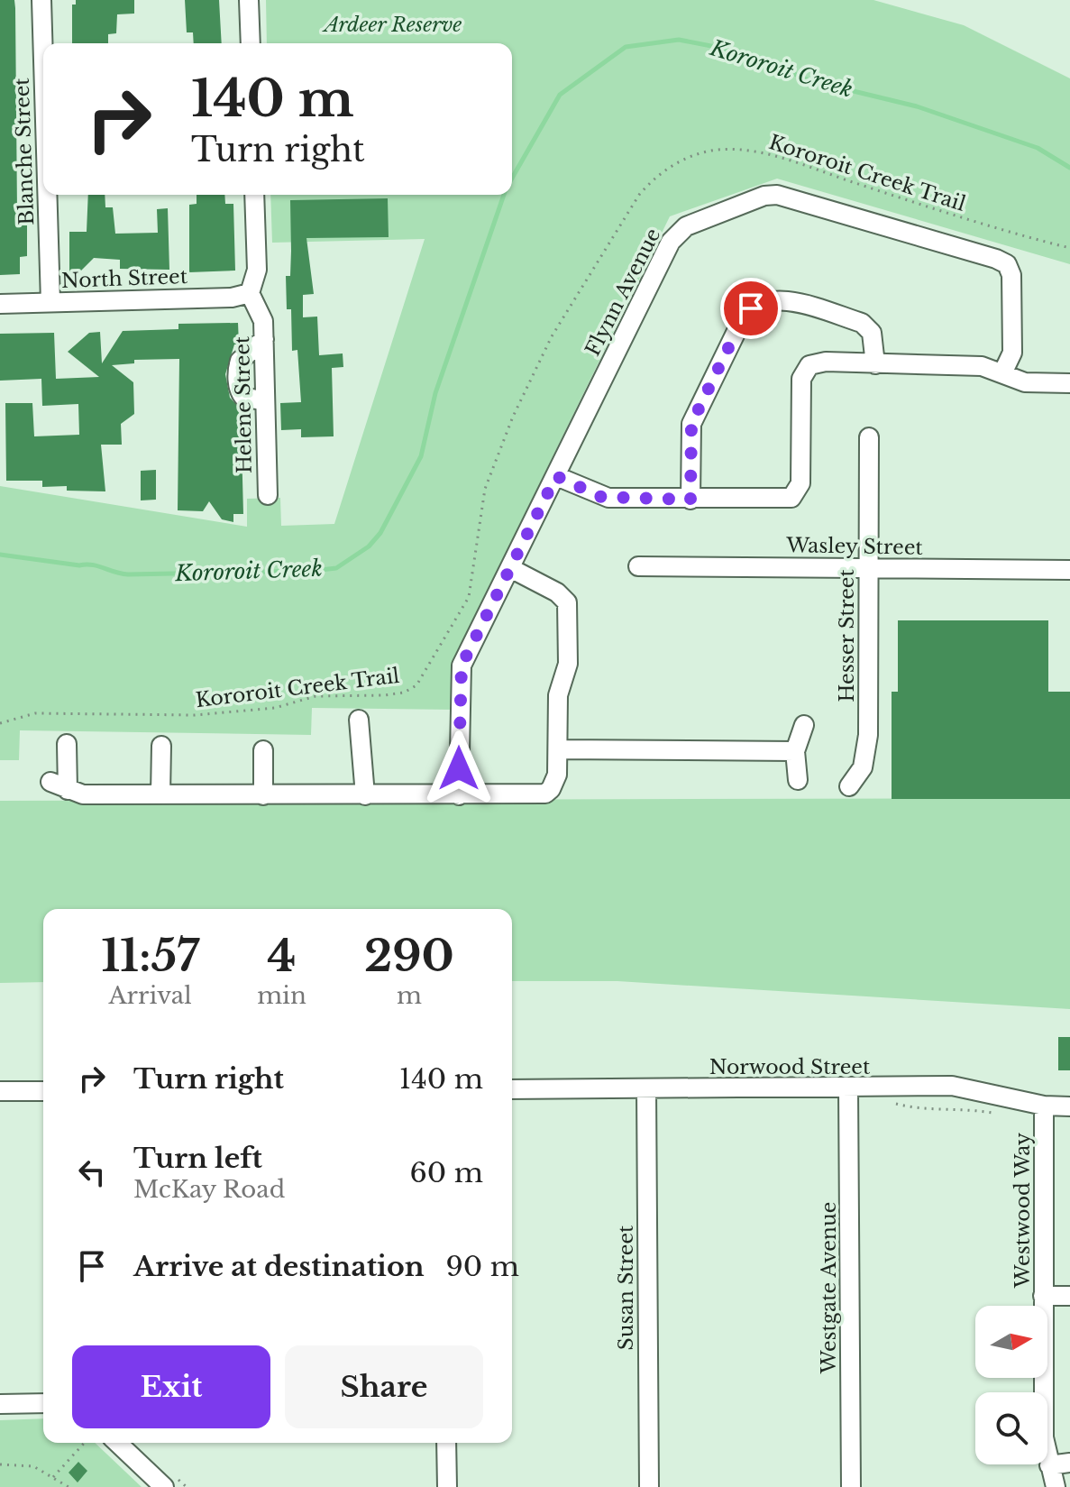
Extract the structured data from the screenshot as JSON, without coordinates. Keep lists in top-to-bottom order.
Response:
{
  "streets": {
    "street": [
      "Blanche Street",
      "North Street",
      "Flynn Avenue",
      "Helene Street",
      "Wasley Street",
      "Hesser Street",
      "Norwood Street",
      "Westwood Way",
      "Susan Street",
      "Westgate Avenue"
    ],
    "path": ["Kororoit Creek Trail"]
  },
  "crossings": [
    ["Blanche Street", "North Street"],
    ["North Street", "Helene Street"],
    ["Wasley Street", "Hesser Street"],
    ["Norwood Street", "Westwood Way"],
    ["Norwood Street", "Susan Street"],
    ["Norwood Street", "Westgate Avenue"]
  ],
  "water": ["Kororoit Creek"],
  "parks": ["Ardeer Reserve"],
  "north": "right",
  "page": {
    "turn": ["140 m", "Turn right"],
    "eta": [
      "11:57",
      "Arrival",
      "4",
      "min",
      "290",
      "m"
    ],
    "list": [
      {
        "name": "Turn right",
        "value": "140 m"
      },
      {
        "name": "Turn left",
        "note": "McKay Road",
        "value": "60 m"
      },
      {
        "name": "Arrive at destination",
        "value": "90 m"
      }
    ],
    "buttons": ["Exit", "Share"]
  }
}
